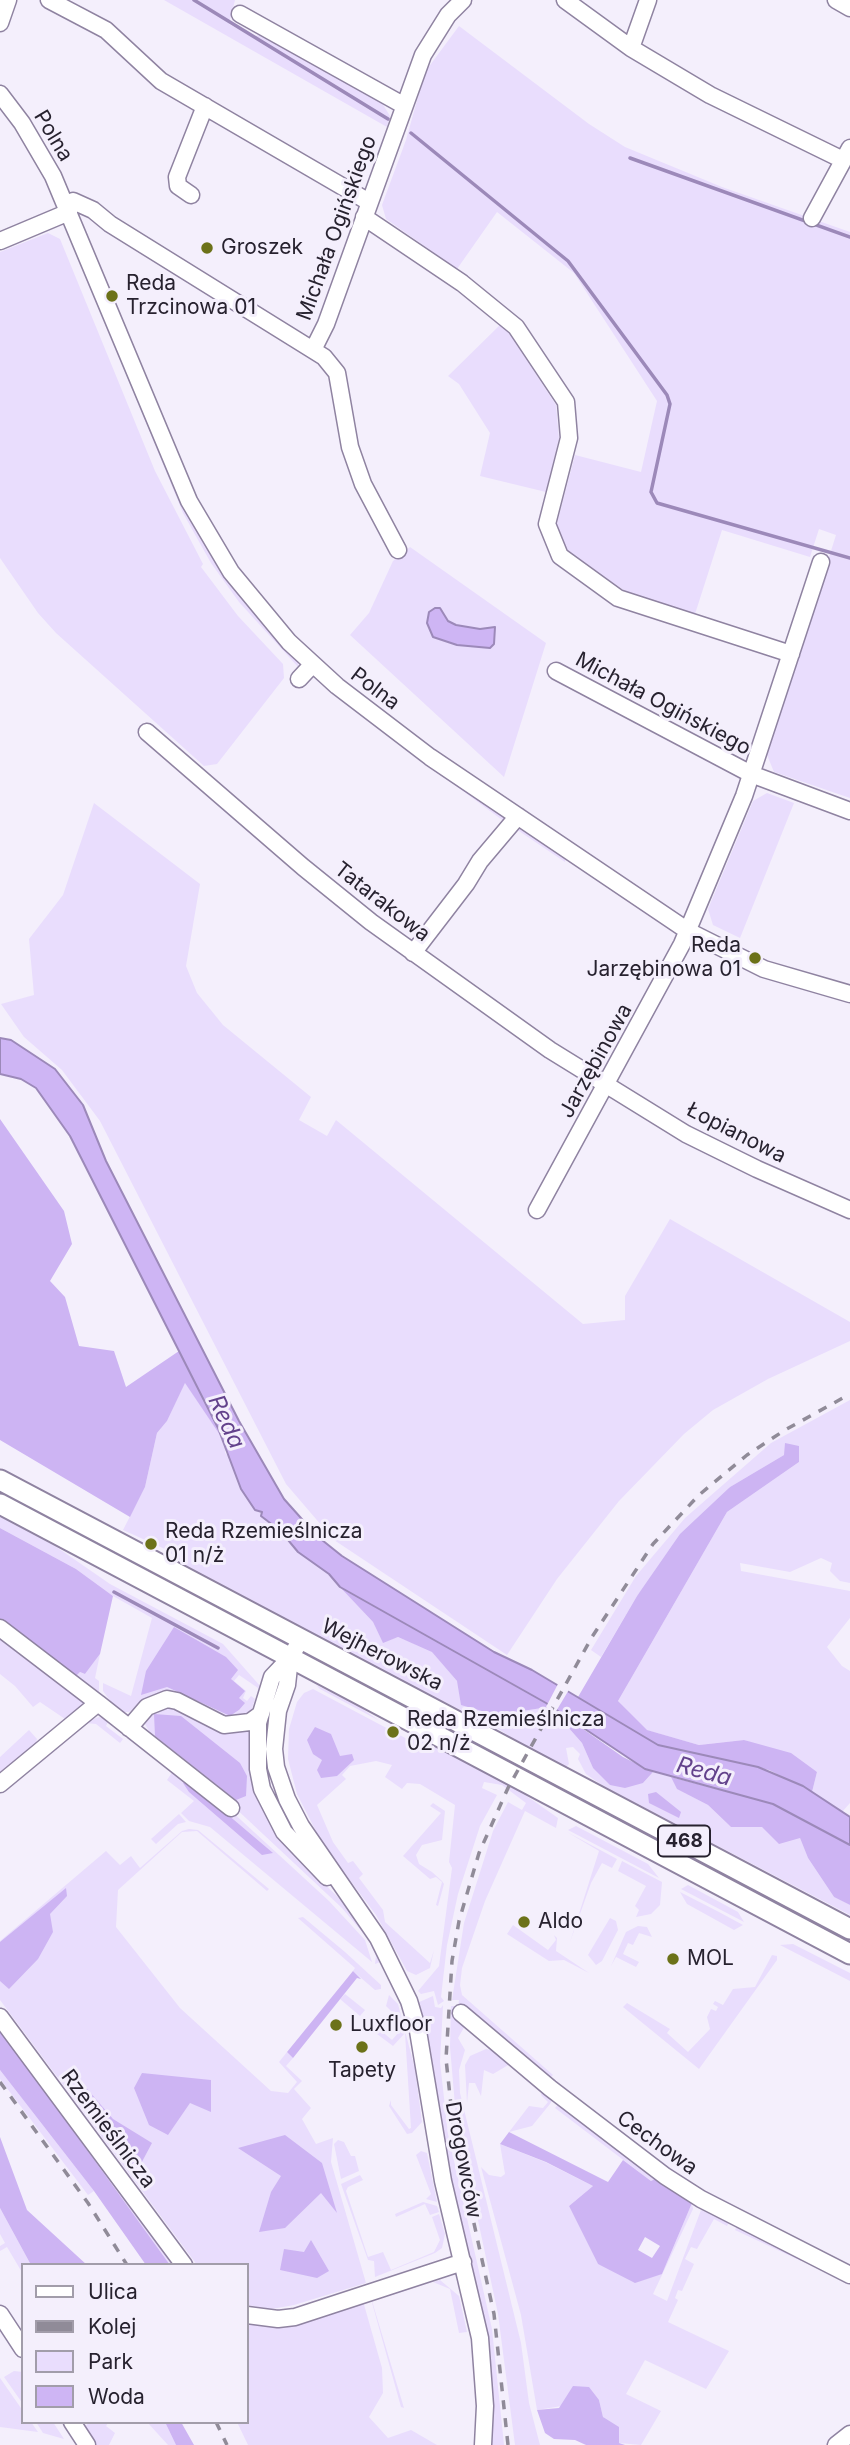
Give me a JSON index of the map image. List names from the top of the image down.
{
  "streets": {
    "main road": ["Wejherowska", "468"],
    "street": [
      "Polna",
      "Michała Ogińskiego",
      "Tatarakowa",
      "Jarzębinowa",
      "Łopianowa",
      "Rzemieślnicza",
      "Cechowa",
      "Drogowców"
    ]
  },
  "crossings": [
    ["Polna", "Jarzębinowa"],
    ["Michała Ogińskiego", "Jarzębinowa"],
    ["Tatarakowa", "Jarzębinowa"],
    ["Tatarakowa", "Łopianowa"],
    ["Jarzębinowa", "Łopianowa"],
    ["Wejherowska", "468"],
    ["Wejherowska", "Drogowców"],
    ["468", "Drogowców"]
  ],
  "water": ["Reda"],
  "places": [
    "Groszek",
    "Reda Trzcinowa 01",
    "Reda Jarzębinowa 01",
    "Reda Rzemieślnicza 01 n/ż",
    "Reda Rzemieślnicza 02 n/ż",
    "Aldo",
    "MOL",
    "Luxfloor",
    "Tapety"
  ],
  "legend": [
    "Ulica",
    "Kolej",
    "Park",
    "Woda"
  ]
}
